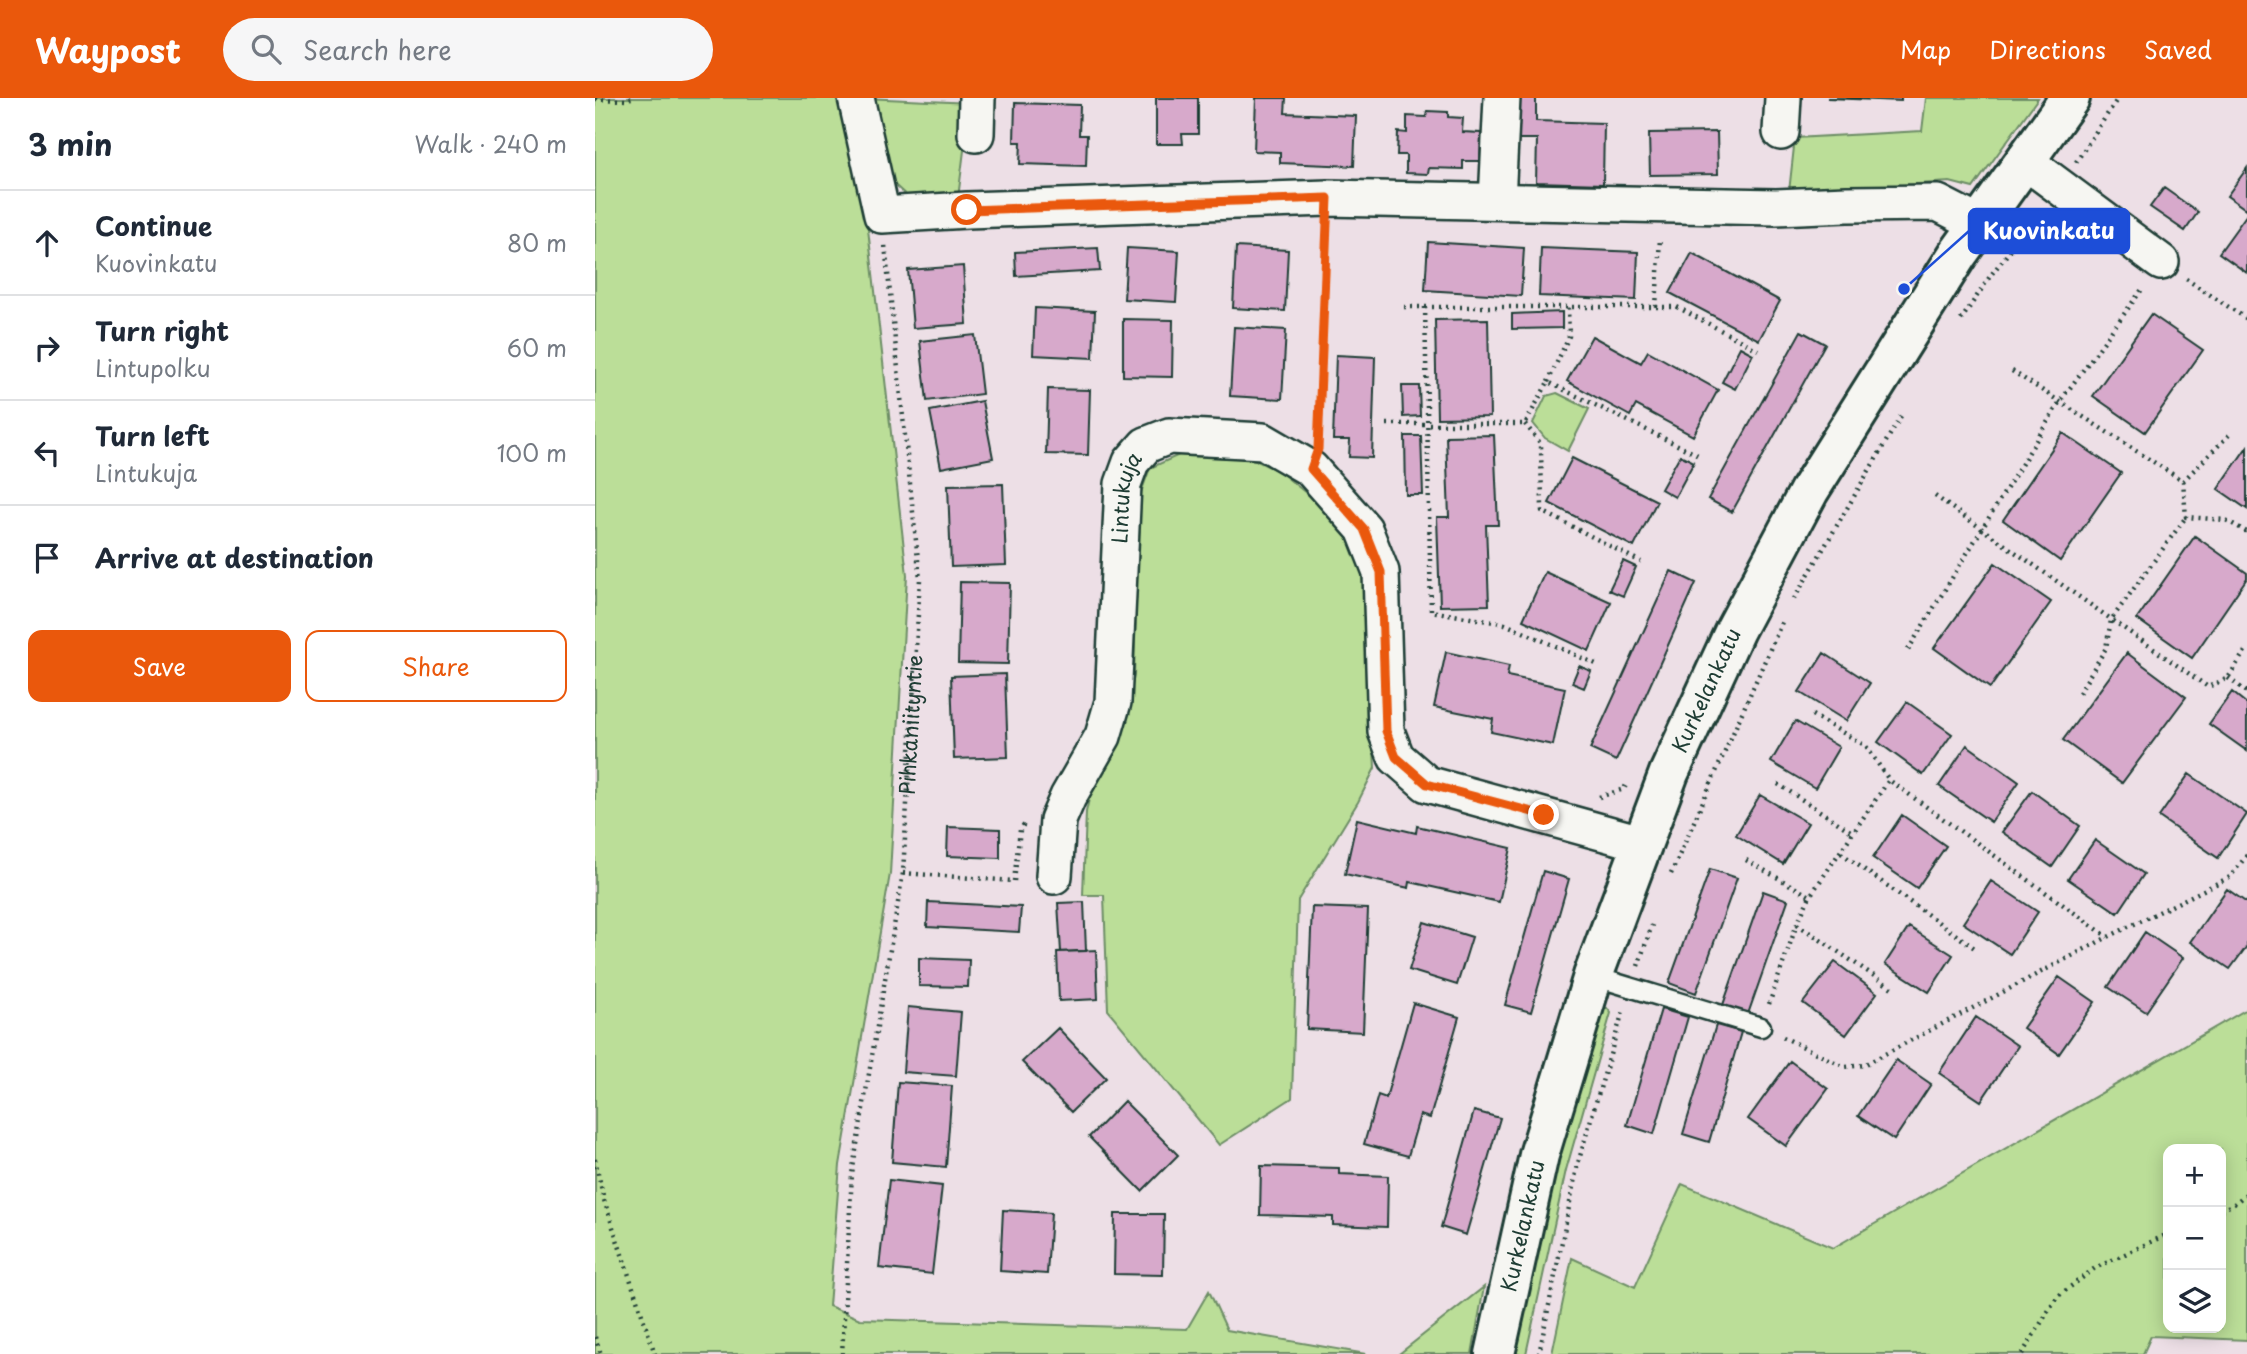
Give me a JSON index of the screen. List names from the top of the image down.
{
  "streets": {
    "street": ["Lintukuja", "Kurkelankatu"],
    "path": ["Pihkaniityntie"]
  },
  "crossings": [
    ["Lintukuja", "Kurkelankatu"]
  ],
  "places": ["Kuovinkatu"],
  "page": {
    "header": "Waypost",
    "search": "Search here",
    "nav": ["Map", "Directions", "Saved"],
    "heading": ["3 min", "Walk · 240 m"],
    "list": [
      ["Continue", "Kuovinkatu", "80 m"],
      ["Turn right", "Lintupolku", "60 m"],
      ["Turn left", "Lintukuja", "100 m"],
      "Arrive at destination"
    ],
    "buttons": ["Save", "Share"],
    "map_buttons": ["+", "−"]
  }
}
